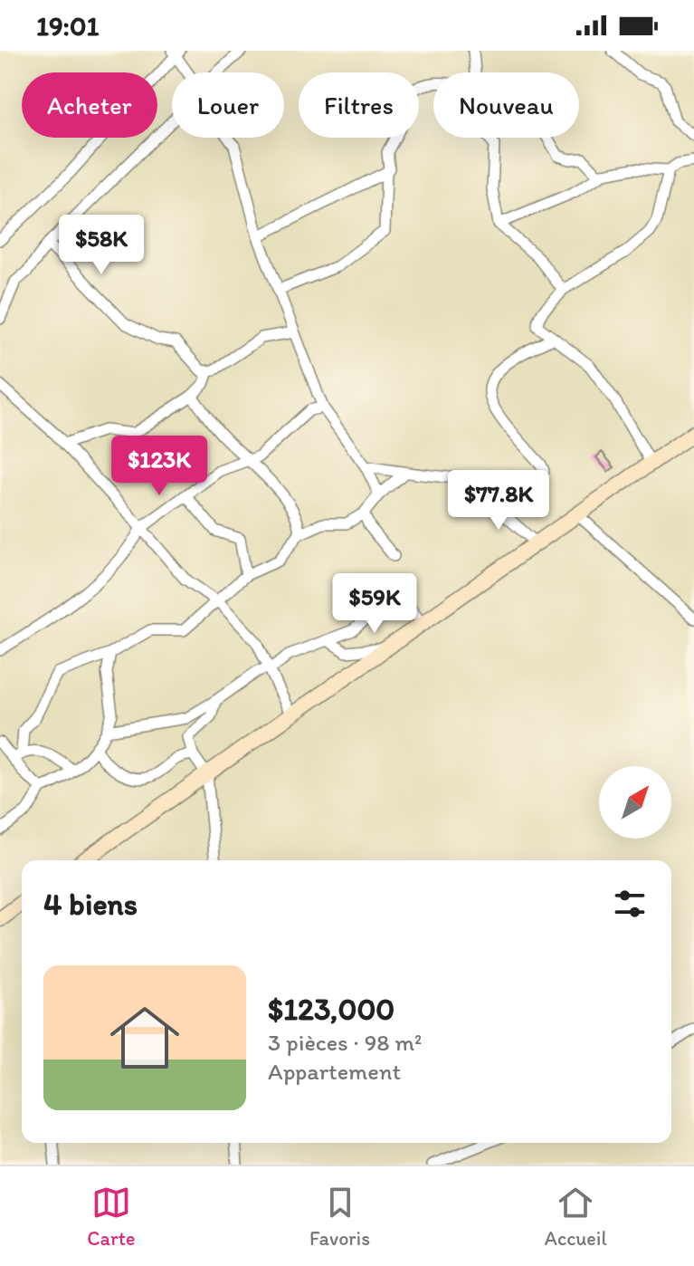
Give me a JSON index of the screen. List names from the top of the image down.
{
  "north": "top right",
  "page": {
    "status": "19:01",
    "chip": [
      "Acheter",
      "Louer",
      "Filtres",
      "Nouveau"
    ],
    "price": [
      "$58K",
      "$123K",
      "$77.8K",
      "$59K"
    ],
    "heading": "4 biens",
    "list": [
      {
        "name": "$123,000",
        "note": "3 pièces · 98 m² · Appartement"
      }
    ],
    "tabs": ["Carte", "Favoris", "Accueil"]
  }
}
